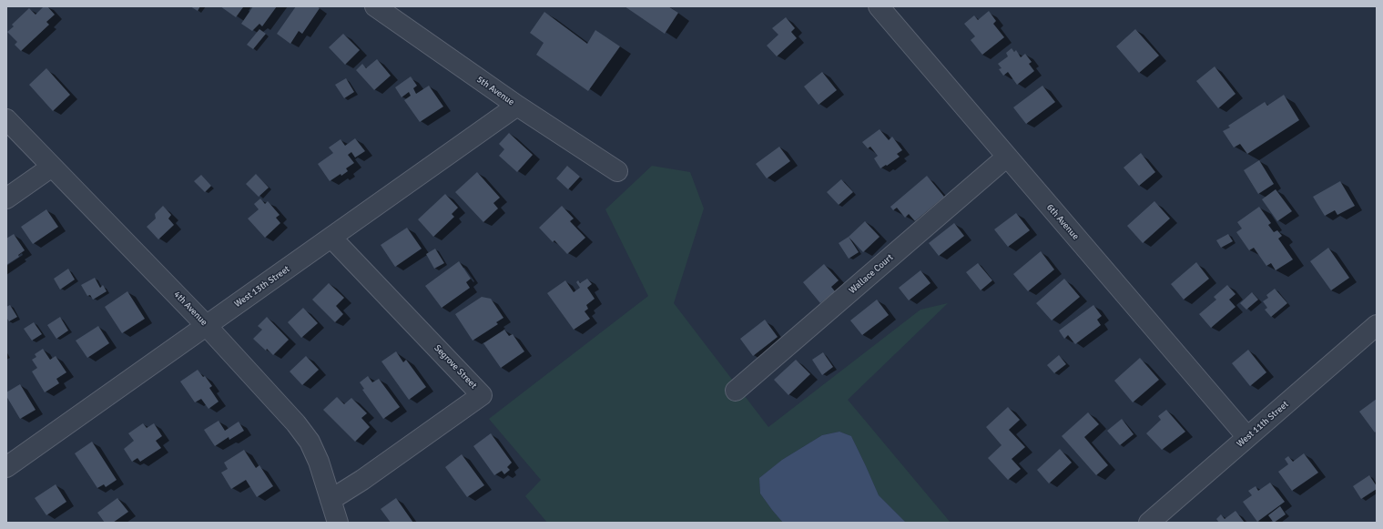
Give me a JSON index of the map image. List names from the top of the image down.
{
  "streets": {
    "street": [
      "5th Avenue",
      "6th Avenue",
      "Wallace Court",
      "West 13th Street",
      "4th Avenue",
      "Segrove Street",
      "West 11th Street"
    ]
  },
  "crossings": [
    ["5th Avenue", "West 13th Street"],
    ["6th Avenue", "Wallace Court"],
    ["6th Avenue", "West 11th Street"],
    ["West 13th Street", "4th Avenue"],
    ["West 13th Street", "Segrove Street"],
    ["4th Avenue", "Segrove Street"]
  ]
}
